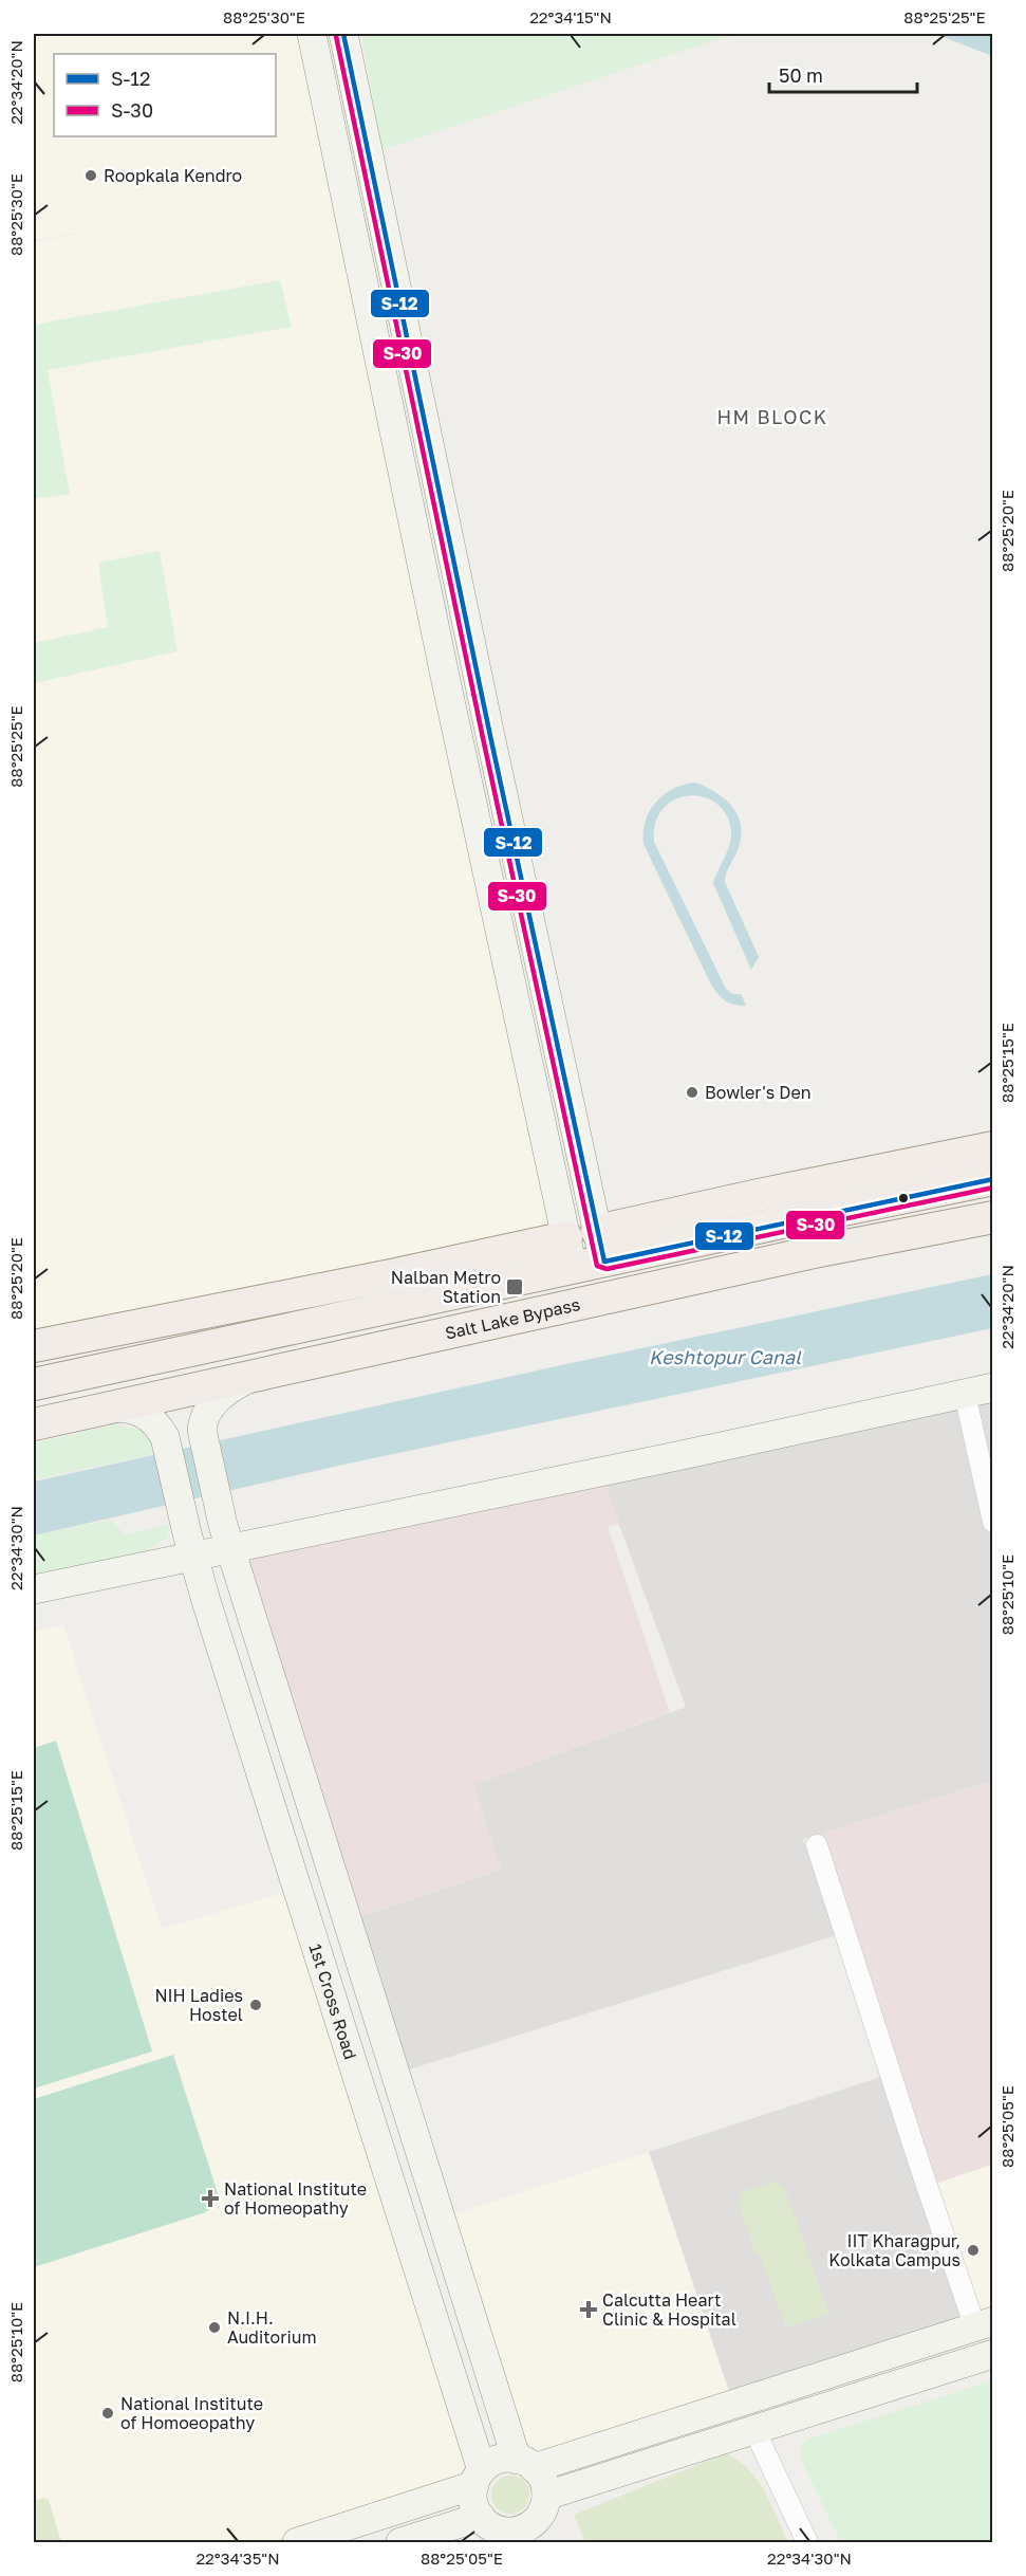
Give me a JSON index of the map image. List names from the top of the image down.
{
  "streets": {
    "main road": ["Salt Lake Bypass"],
    "street": ["1st Cross Road"]
  },
  "crossings": [
    ["Salt Lake Bypass", "1st Cross Road"]
  ],
  "districts": ["HM BLOCK"],
  "water": ["Keshtopur Canal"],
  "places": {
    "other": [
      "Roopkala Kendro",
      "Bowler's Den",
      "NIH Ladies Hostel",
      "IIT Kharagpur, Kolkata Campus",
      "N.I.H. Auditorium",
      "National Institute of Homoeopathy"
    ],
    "transit": ["Nalban Metro Station"],
    "health": ["National Institute of Homeopathy", "Calcutta Heart Clinic & Hospital"]
  },
  "lines": ["transit line S-12", "transit line S-30"],
  "legend": ["S-12", "S-30"],
  "scale_bar": "50 m",
  "coordinates": [
    "88°25'30\"E",
    "22°34'15\"N",
    "88°25'25\"E",
    "22°34'20\"N",
    "88°25'20\"E",
    "88°25'15\"E",
    "22°34'30\"N",
    "88°25'10\"E",
    "88°25'05\"E",
    "22°34'35\"N"
  ]
}
